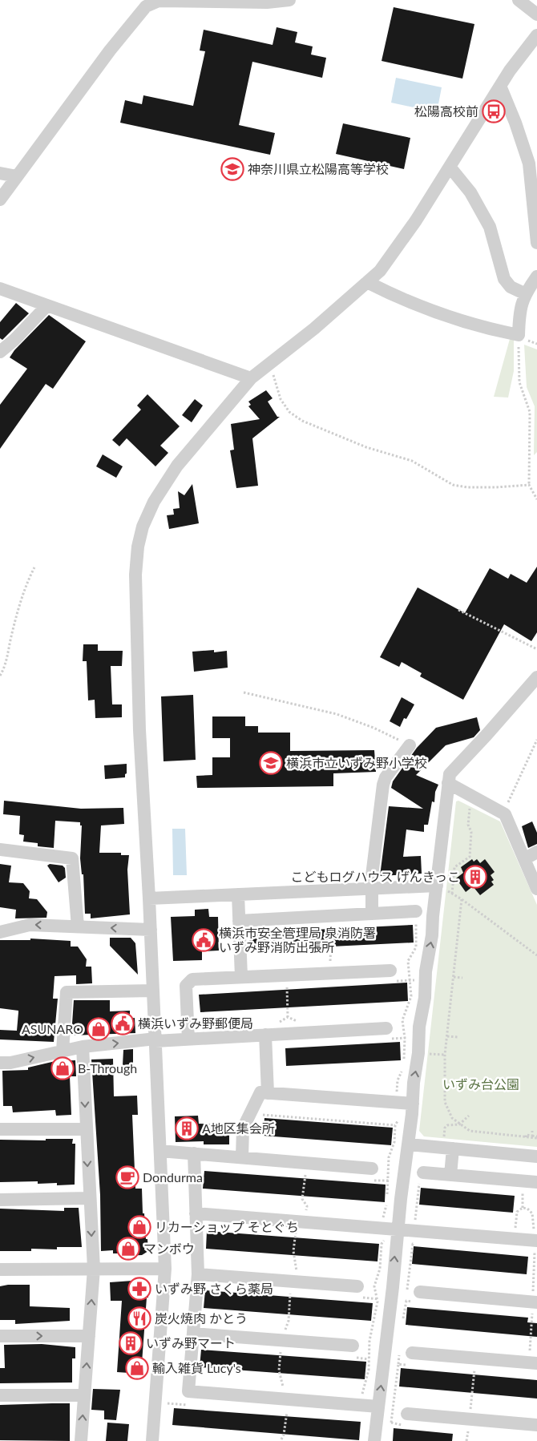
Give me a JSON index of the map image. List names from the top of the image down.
{
  "parks": ["いずみ台公園"],
  "places": {
    "bus stop": ["松陽高校前"],
    "school or university": ["神奈川県立松陽高等学校", "横浜市立いずみ野小学校"],
    "building": ["こどもログハウス げんきっこ", "A地区集会所", "いずみ野マート"],
    "public building": ["横浜市安全管理局 泉消防署 いずみ野消防出張所", "横浜いずみ野郵便局"],
    "shop": [
      "ASUNARO",
      "B-Through",
      "リカーショップ そとぐち",
      "マンボウ",
      "輸入雑貨 Lucy's"
    ],
    "cafe": ["Dondurma"],
    "pharmacy": ["いずみ野 さくら薬局"],
    "restaurant": ["炭火焼肉 かとう"]
  }
}
